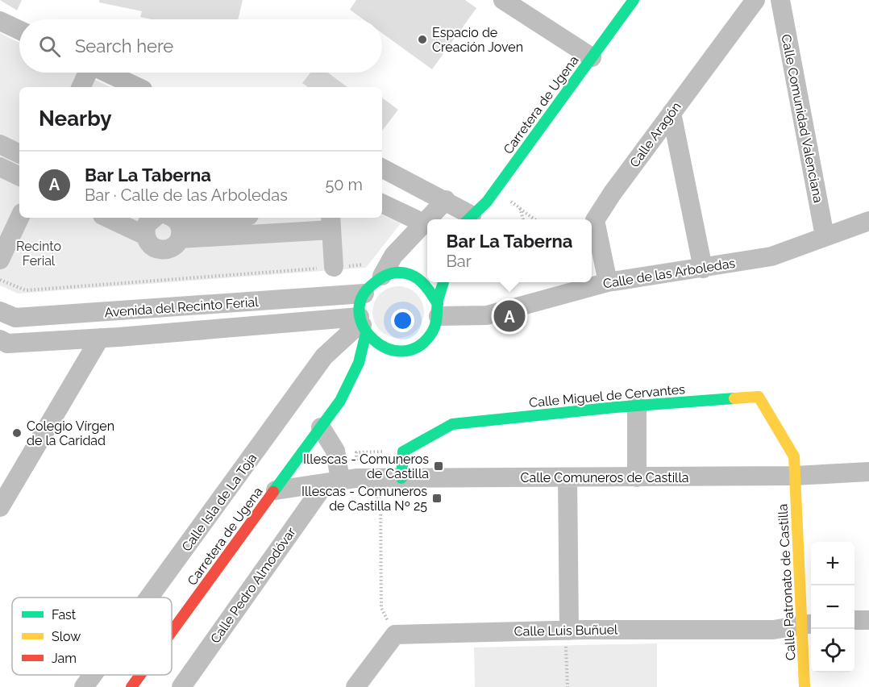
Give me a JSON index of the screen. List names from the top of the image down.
{
  "streets": {
    "main road": ["Carretera de Ugena", "Calle Miguel de Cervantes", "Calle Patronato de Castilla"],
    "street": [
      "Calle Comunidad Valenciana",
      "Calle Aragón",
      "Calle de las Arboledas",
      "Avenida del Recinto Ferial",
      "Calle Comuneros de Castilla",
      "Calle Isla de La Toja",
      "Calle Pedro Almodóvar",
      "Calle Luis Buñuel"
    ]
  },
  "crossings": [
    ["Carretera de Ugena", "Calle de las Arboledas"],
    ["Carretera de Ugena", "Avenida del Recinto Ferial"],
    ["Carretera de Ugena", "Calle Comuneros de Castilla"],
    ["Carretera de Ugena", "Calle Isla de La Toja"],
    ["Calle Comunidad Valenciana", "Calle de las Arboledas"],
    ["Calle Aragón", "Calle de las Arboledas"],
    ["Calle de las Arboledas", "Avenida del Recinto Ferial"],
    ["Calle de las Arboledas", "Calle Isla de La Toja"],
    ["Avenida del Recinto Ferial", "Calle Isla de La Toja"],
    ["Calle Miguel de Cervantes", "Calle Comuneros de Castilla"],
    ["Calle Miguel de Cervantes", "Calle Patronato de Castilla"],
    ["Calle Comuneros de Castilla", "Calle Patronato de Castilla"],
    ["Calle Comuneros de Castilla", "Calle Pedro Almodóvar"],
    ["Calle Patronato de Castilla", "Calle Luis Buñuel"]
  ],
  "parks": ["Recinto Ferial"],
  "places": {
    "other": ["Espacio de Creación Joven", "Colegio Vírgen de la Caridad"],
    "transit": ["Illescas - Comuneros de Castilla", "Illescas - Comuneros de Castilla Nº 25"]
  },
  "legend": ["Fast", "Slow", "Jam"],
  "page": {
    "search": "Search here",
    "heading": "Nearby",
    "list": [
      {
        "mark": "A",
        "name": "Bar La Taberna",
        "note": "Bar · Calle de las Arboledas",
        "value": "50 m"
      }
    ],
    "popup": ["Bar La Taberna", "Bar"],
    "pins": "A",
    "map_buttons": ["+", "−"]
  }
}
